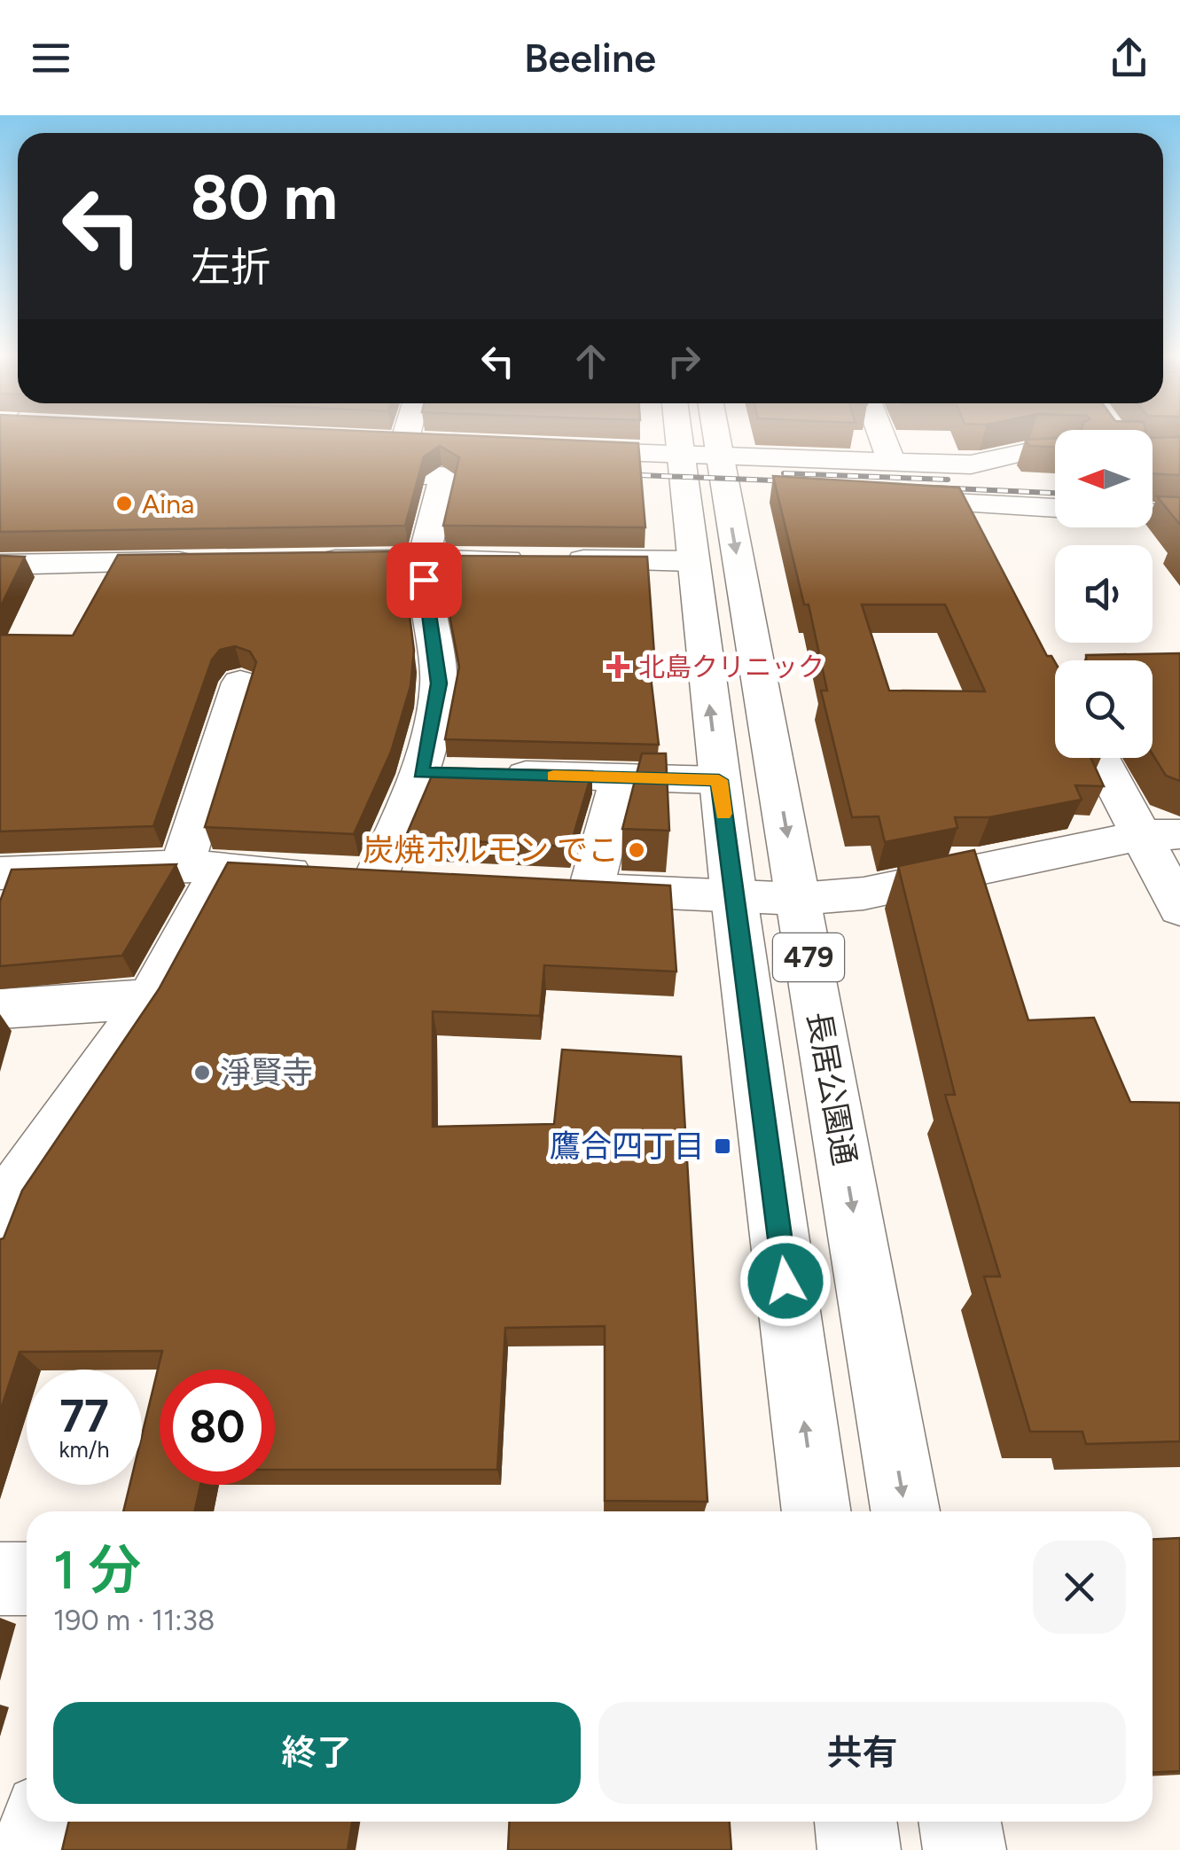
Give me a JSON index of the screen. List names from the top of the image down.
{
  "streets": {
    "main road": ["479", "長居公園通"]
  },
  "places": {
    "other": ["Aina", "炭焼ホルモン でこ", "淨賢寺"],
    "health": ["北島クリニック"],
    "transit": ["鷹合四丁目"]
  },
  "north": "left",
  "page": {
    "header": "Beeline",
    "turn": ["80 m", "左折"],
    "speed": "77 km/h",
    "limit": "80",
    "heading": ["1 分", "190 m · 11:38"],
    "buttons": ["終了", "共有"]
  }
}
